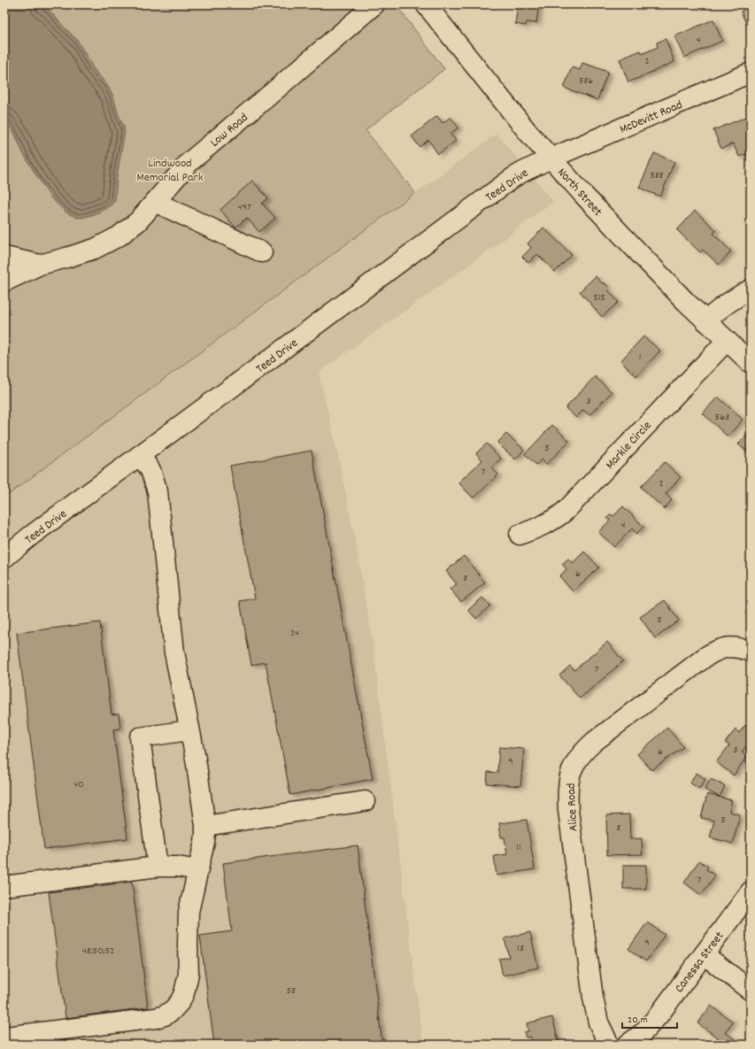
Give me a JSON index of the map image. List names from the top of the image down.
{
  "streets": {
    "street": [
      "McDevitt Road",
      "Low Road",
      "Teed Drive",
      "North Street",
      "Markle Circle",
      "Alice Road",
      "Canessa Street"
    ]
  },
  "crossings": [
    ["McDevitt Road", "Teed Drive"],
    ["McDevitt Road", "North Street"],
    ["Teed Drive", "North Street"],
    ["North Street", "Markle Circle"]
  ],
  "parks": ["Lindwood Memorial Park"],
  "house_numbers": [
    "4",
    "2",
    "586",
    "588",
    "497",
    "515",
    "1",
    "3",
    "563",
    "5",
    "7",
    "2",
    "4",
    "6",
    "8",
    "5",
    "24",
    "7",
    "3",
    "6",
    "9",
    "40",
    "5",
    "8",
    "11",
    "7",
    "9",
    "13",
    "48;50;52",
    "58"
  ],
  "scale_bar": "20 m"
}
